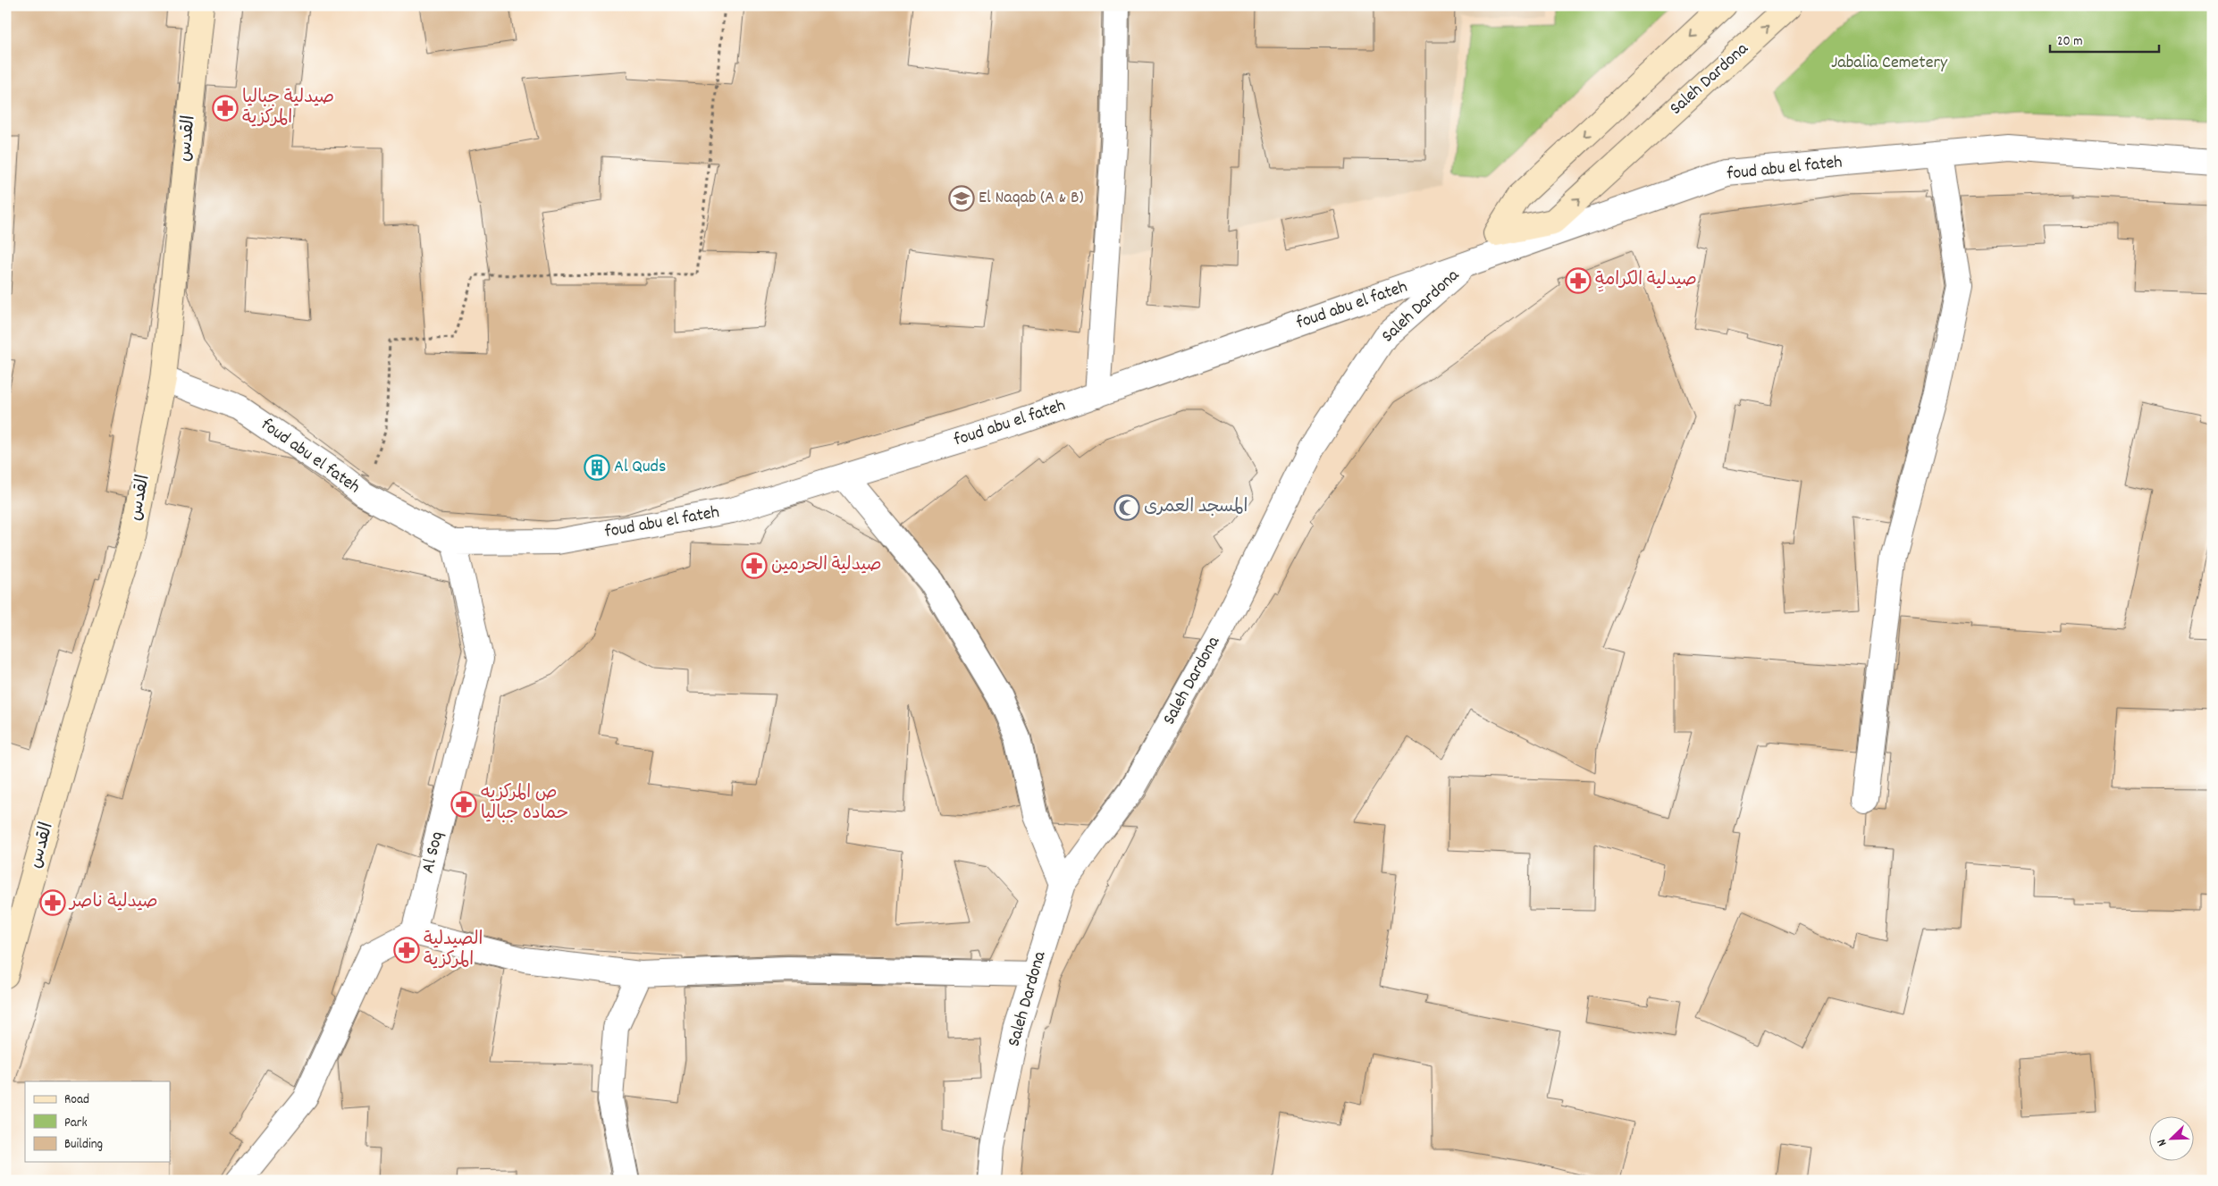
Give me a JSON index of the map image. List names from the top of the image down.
{
  "streets": {
    "main road": ["Saleh Dardona", "القدس"],
    "street": ["foud abu el fateh", "Al Soq"]
  },
  "crossings": [
    ["Saleh Dardona", "foud abu el fateh"],
    ["القدس", "foud abu el fateh"],
    ["foud abu el fateh", "Al Soq"]
  ],
  "parks": ["Jabalia Cemetery"],
  "places": {
    "pharmacy": [
      "صيدلية جباليا المركزية",
      "ِِصيدلية الكرامة",
      "صيدلية الحرمين",
      "ص المركزيه حماده جباليا",
      "صيدلية ناصر",
      "الصيدلية المركزية"
    ],
    "school or university": ["El Naqab (A & B)"],
    "building": ["Al Quds"],
    "mosque": ["المسجد العمرى"]
  },
  "legend": ["Road", "Park", "Building"],
  "scale_bar": "20 m",
  "north": "bottom left"
}
